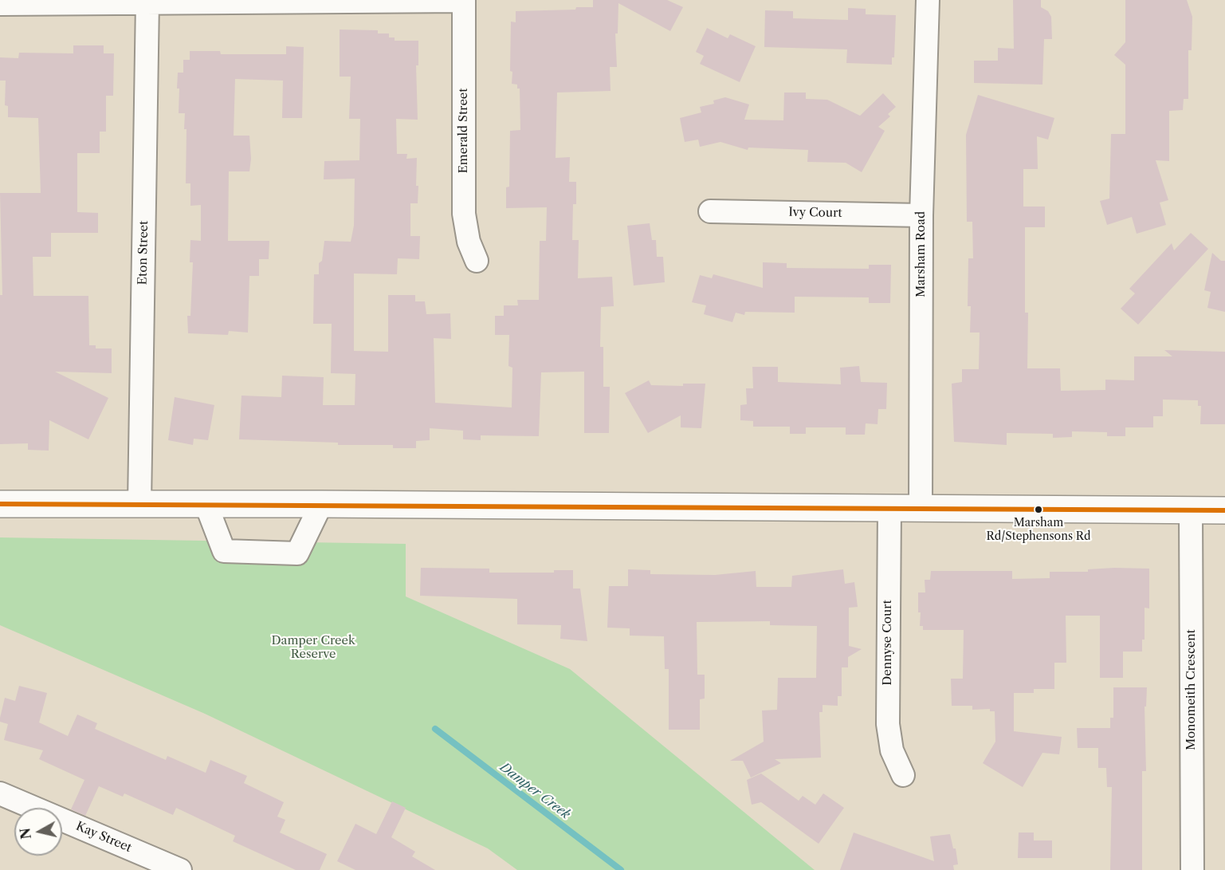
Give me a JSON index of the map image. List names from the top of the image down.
{
  "streets": {
    "street": [
      "Emerald Street",
      "Ivy Court",
      "Eton Street",
      "Marsham Road",
      "Dennyse Court",
      "Monomeith Crescent",
      "Kay Street"
    ]
  },
  "crossings": [
    ["Ivy Court", "Marsham Road"]
  ],
  "water": ["Damper Creek"],
  "parks": ["Damper Creek Reserve"],
  "places": ["Marsham Rd/Stephensons Rd"],
  "north": "left"
}
